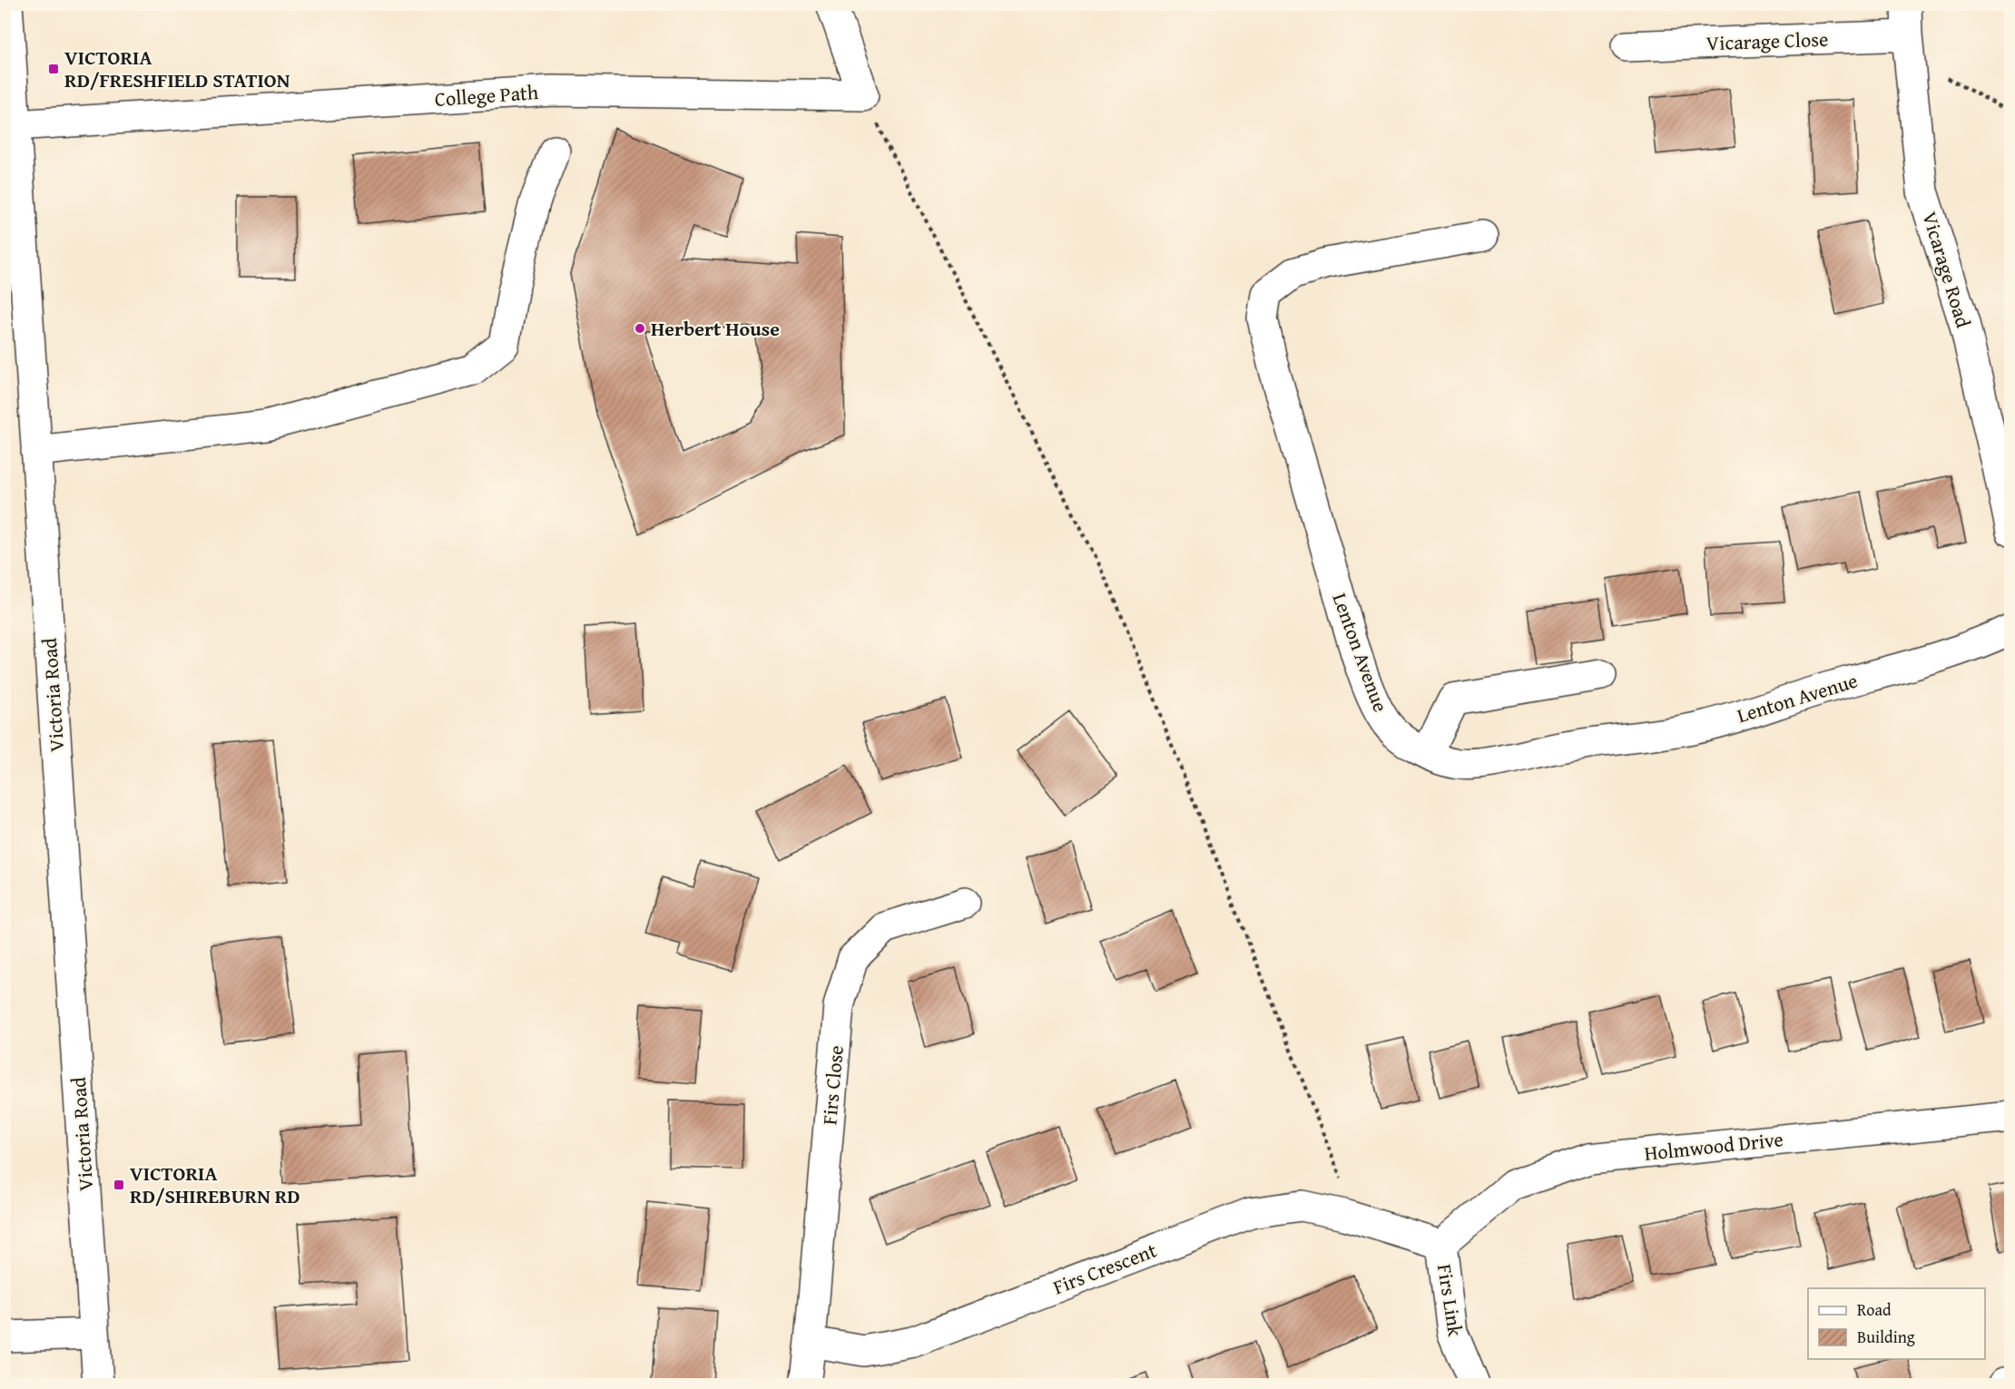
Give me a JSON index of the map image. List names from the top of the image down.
{
  "streets": {
    "street": [
      "Vicarage Close",
      "College Path",
      "Vicarage Road",
      "Lenton Avenue",
      "Victoria Road",
      "Firs Close",
      "Holmwood Drive",
      "Firs Crescent",
      "Firs Link"
    ]
  },
  "crossings": [
    ["Vicarage Close", "Vicarage Road"],
    ["College Path", "Victoria Road"],
    ["Firs Close", "Firs Crescent"],
    ["Holmwood Drive", "Firs Crescent"],
    ["Holmwood Drive", "Firs Link"],
    ["Firs Crescent", "Firs Link"]
  ],
  "places": {
    "transit": ["VICTORIA RD/FRESHFIELD STATION", "VICTORIA RD/SHIREBURN RD"],
    "other": ["Herbert House"]
  },
  "legend": ["Road", "Building"]
}
